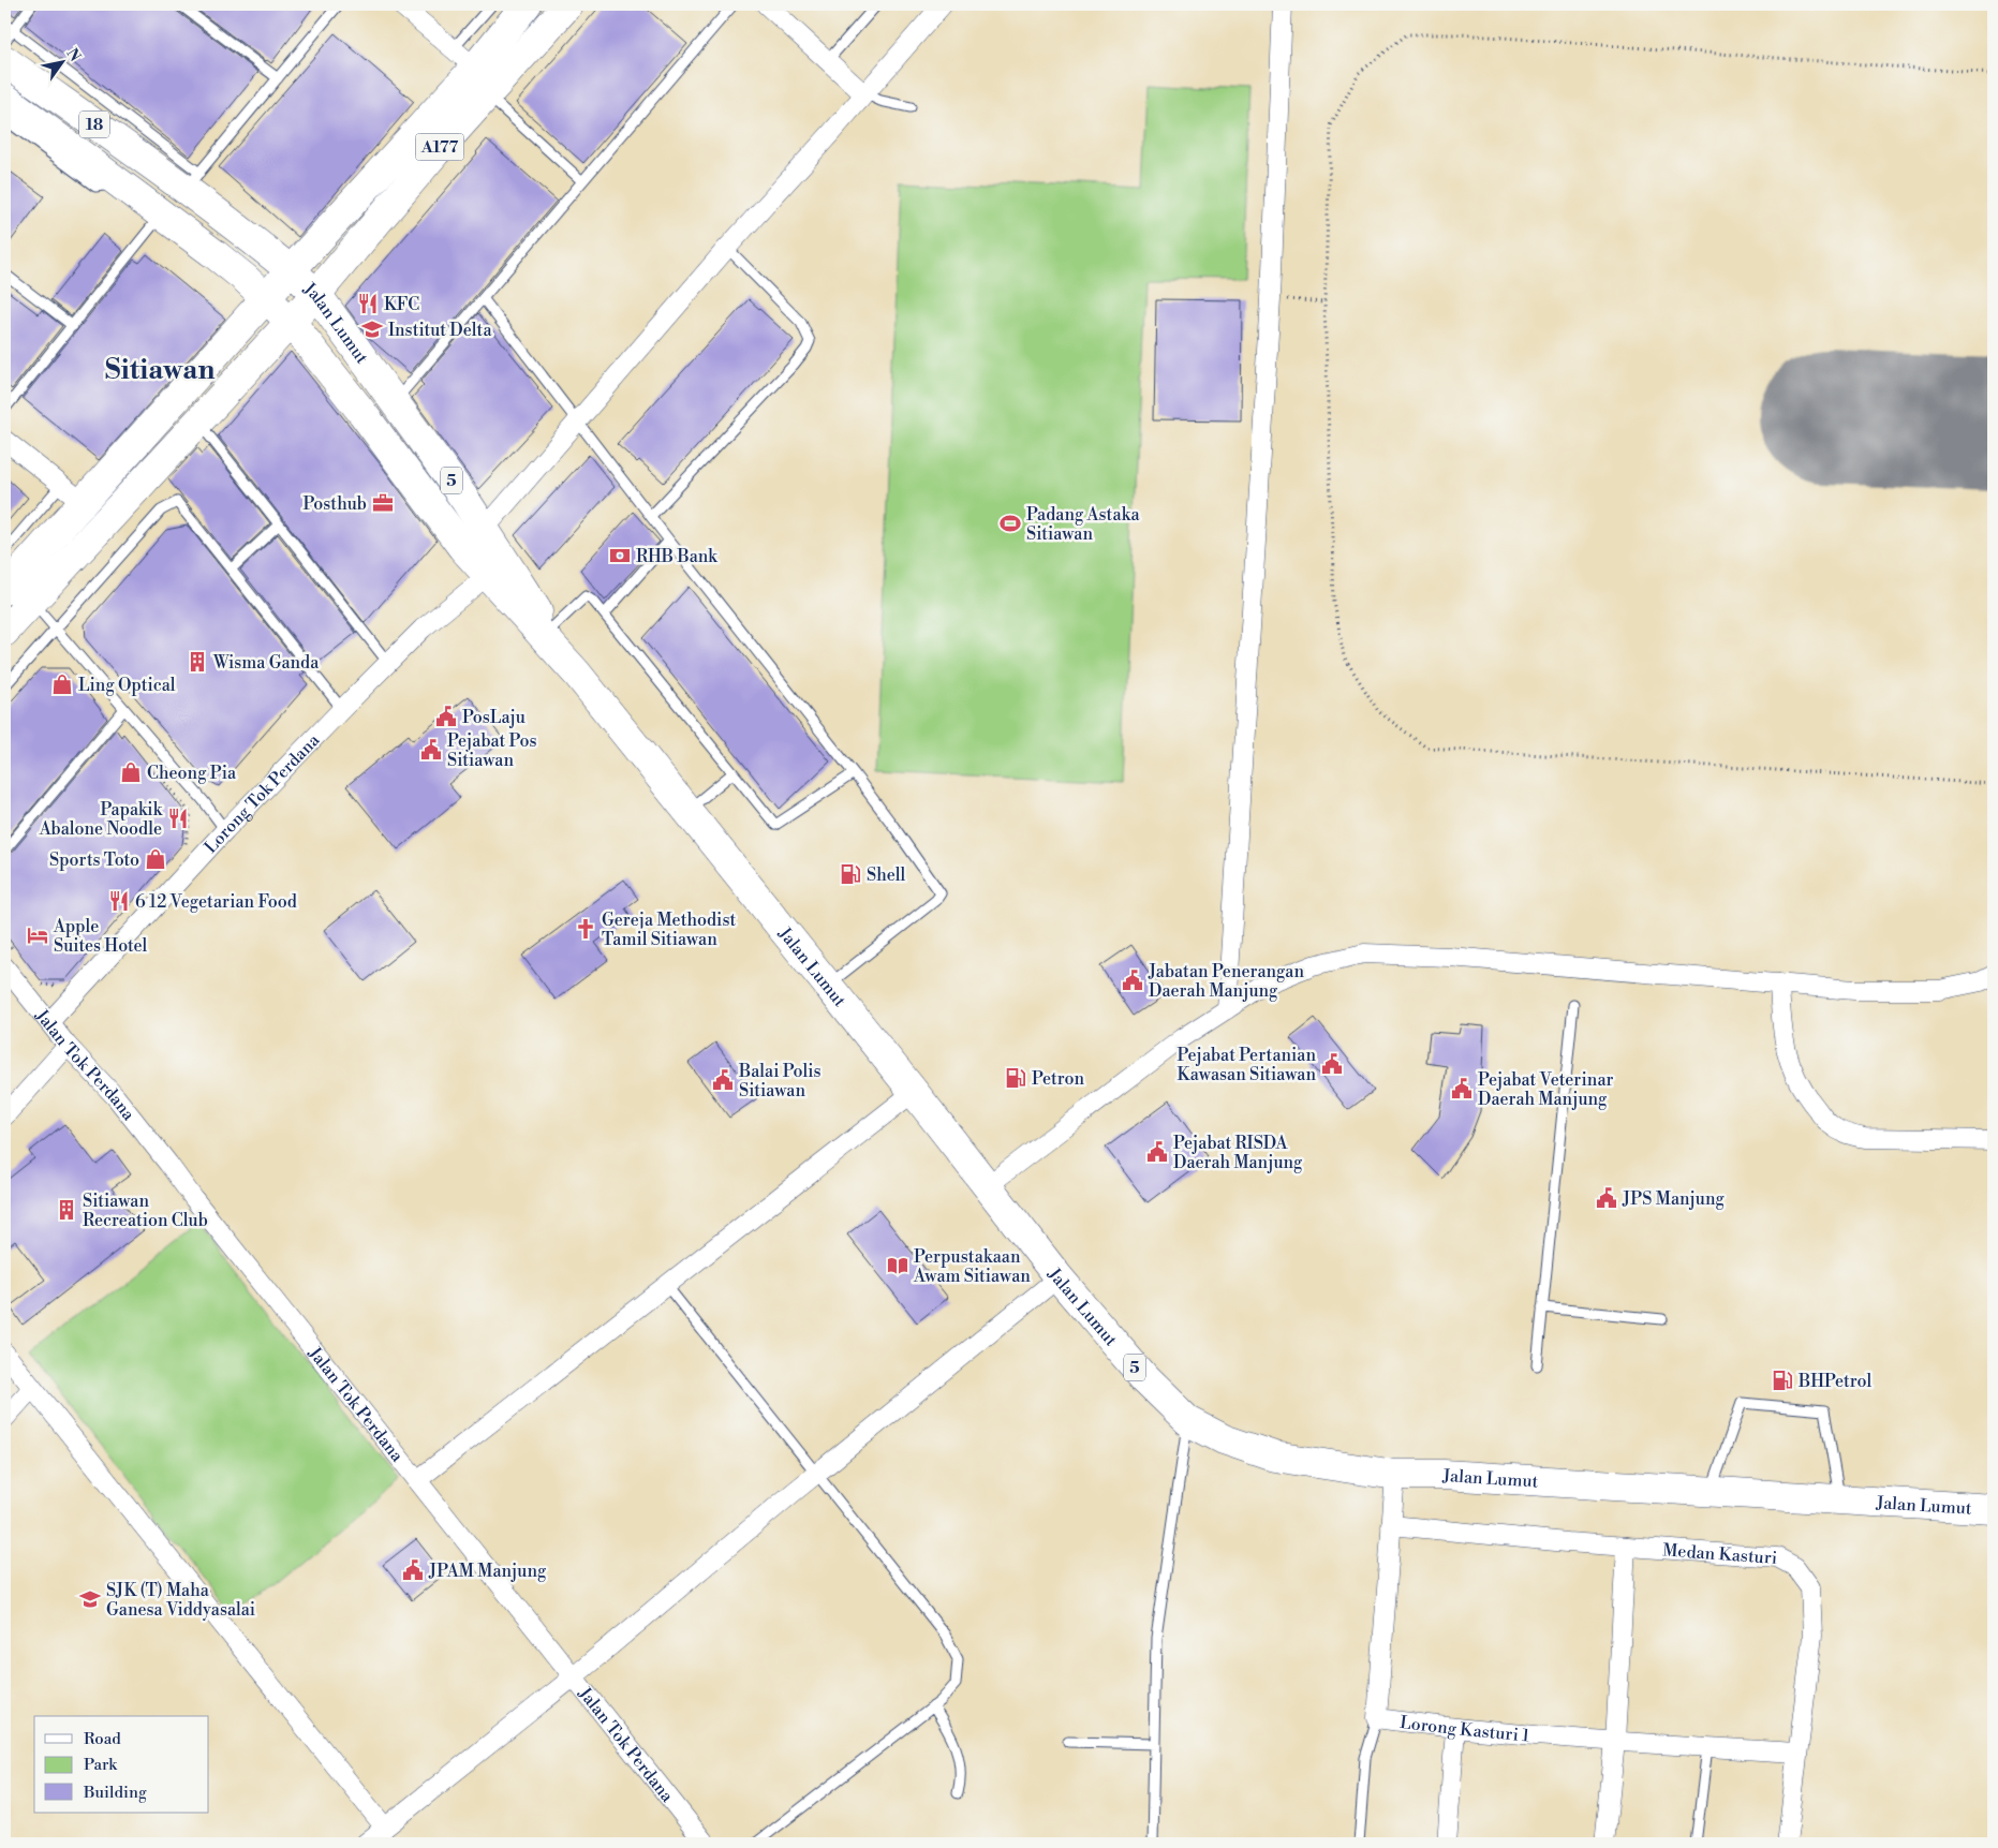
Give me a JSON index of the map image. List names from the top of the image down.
{
  "streets": {
    "main road": [
      "18",
      "A177",
      "Jalan Lumut",
      "5"
    ],
    "street": [
      "Lorong Tok Perdana",
      "Jalan Tok Perdana",
      "Medan Kasturi",
      "Lorong Kasturi 1"
    ]
  },
  "crossings": [
    ["A177", "Jalan Lumut"],
    ["Jalan Lumut", "Lorong Tok Perdana"],
    ["Jalan Lumut", "Lorong Kasturi 1"],
    ["Lorong Tok Perdana", "Jalan Tok Perdana"],
    ["Medan Kasturi", "Lorong Kasturi 1"]
  ],
  "districts": ["Sitiawan"],
  "places": {
    "restaurant": ["KFC", "Papakik Abalone Noodle", "6 12 Vegetarian Food"],
    "school or university": ["Institut Delta", "SJK (T) Maha Ganesa Viddyasalai"],
    "office": ["Posthub"],
    "sports": ["Padang Astaka Sitiawan"],
    "bank": ["RHB Bank"],
    "building": ["Wisma Ganda", "Sitiawan Recreation Club"],
    "shop": ["Ling Optical", "Cheong Pia", "Sports Toto"],
    "public building": [
      "PosLaju",
      "Pejabat Pos Sitiawan",
      "Jabatan Penerangan Daerah Manjung",
      "Pejabat Pertanian Kawasan Sitiawan",
      "Balai Polis Sitiawan",
      "Pejabat Veterinar Daerah Manjung",
      "Pejabat RISDA Daerah Manjung",
      "JPS Manjung",
      "JPAM Manjung"
    ],
    "fuel station": ["Shell", "Petron", "BHPetrol"],
    "church": ["Gereja Methodist Tamil Sitiawan"],
    "hotel": ["Apple Suites Hotel"],
    "library": ["Perpustakaan Awam Sitiawan"]
  },
  "legend": ["Road", "Park", "Building"],
  "north": "top right"
}
